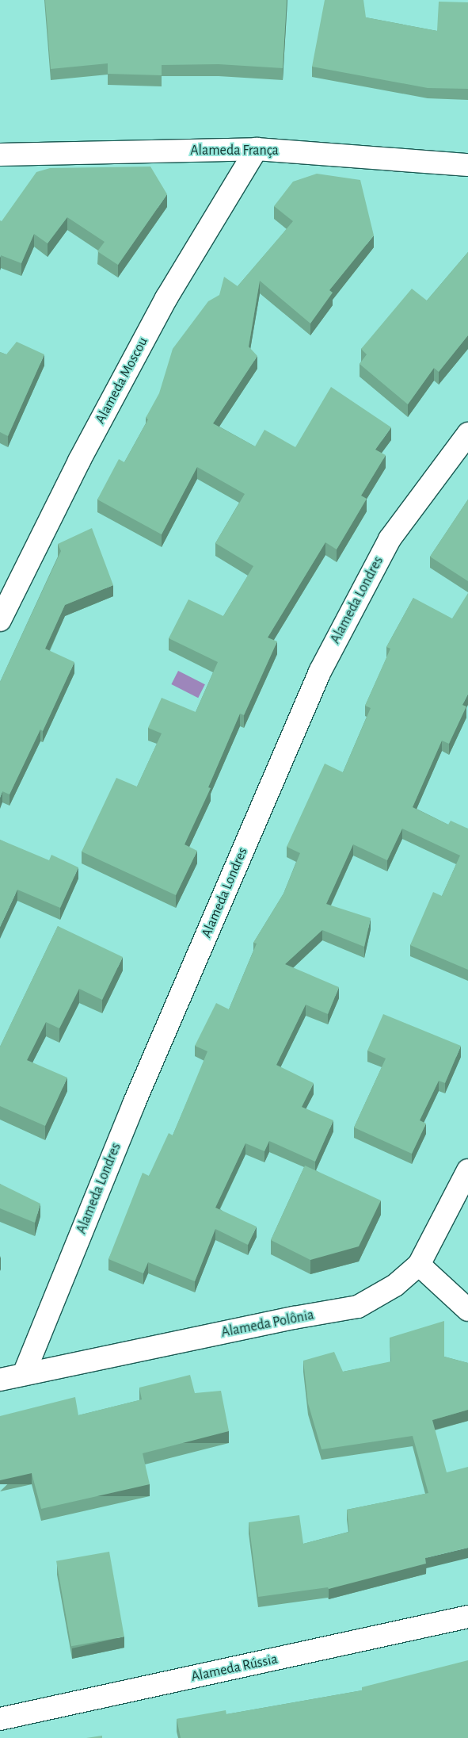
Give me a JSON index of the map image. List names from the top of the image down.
{
  "streets": {
    "street": [
      "Alameda França",
      "Alameda Moscou",
      "Alameda Londres",
      "Alameda Polônia",
      "Alameda Rússia"
    ]
  },
  "crossings": [
    ["Alameda França", "Alameda Moscou"],
    ["Alameda Londres", "Alameda Polônia"]
  ]
}
